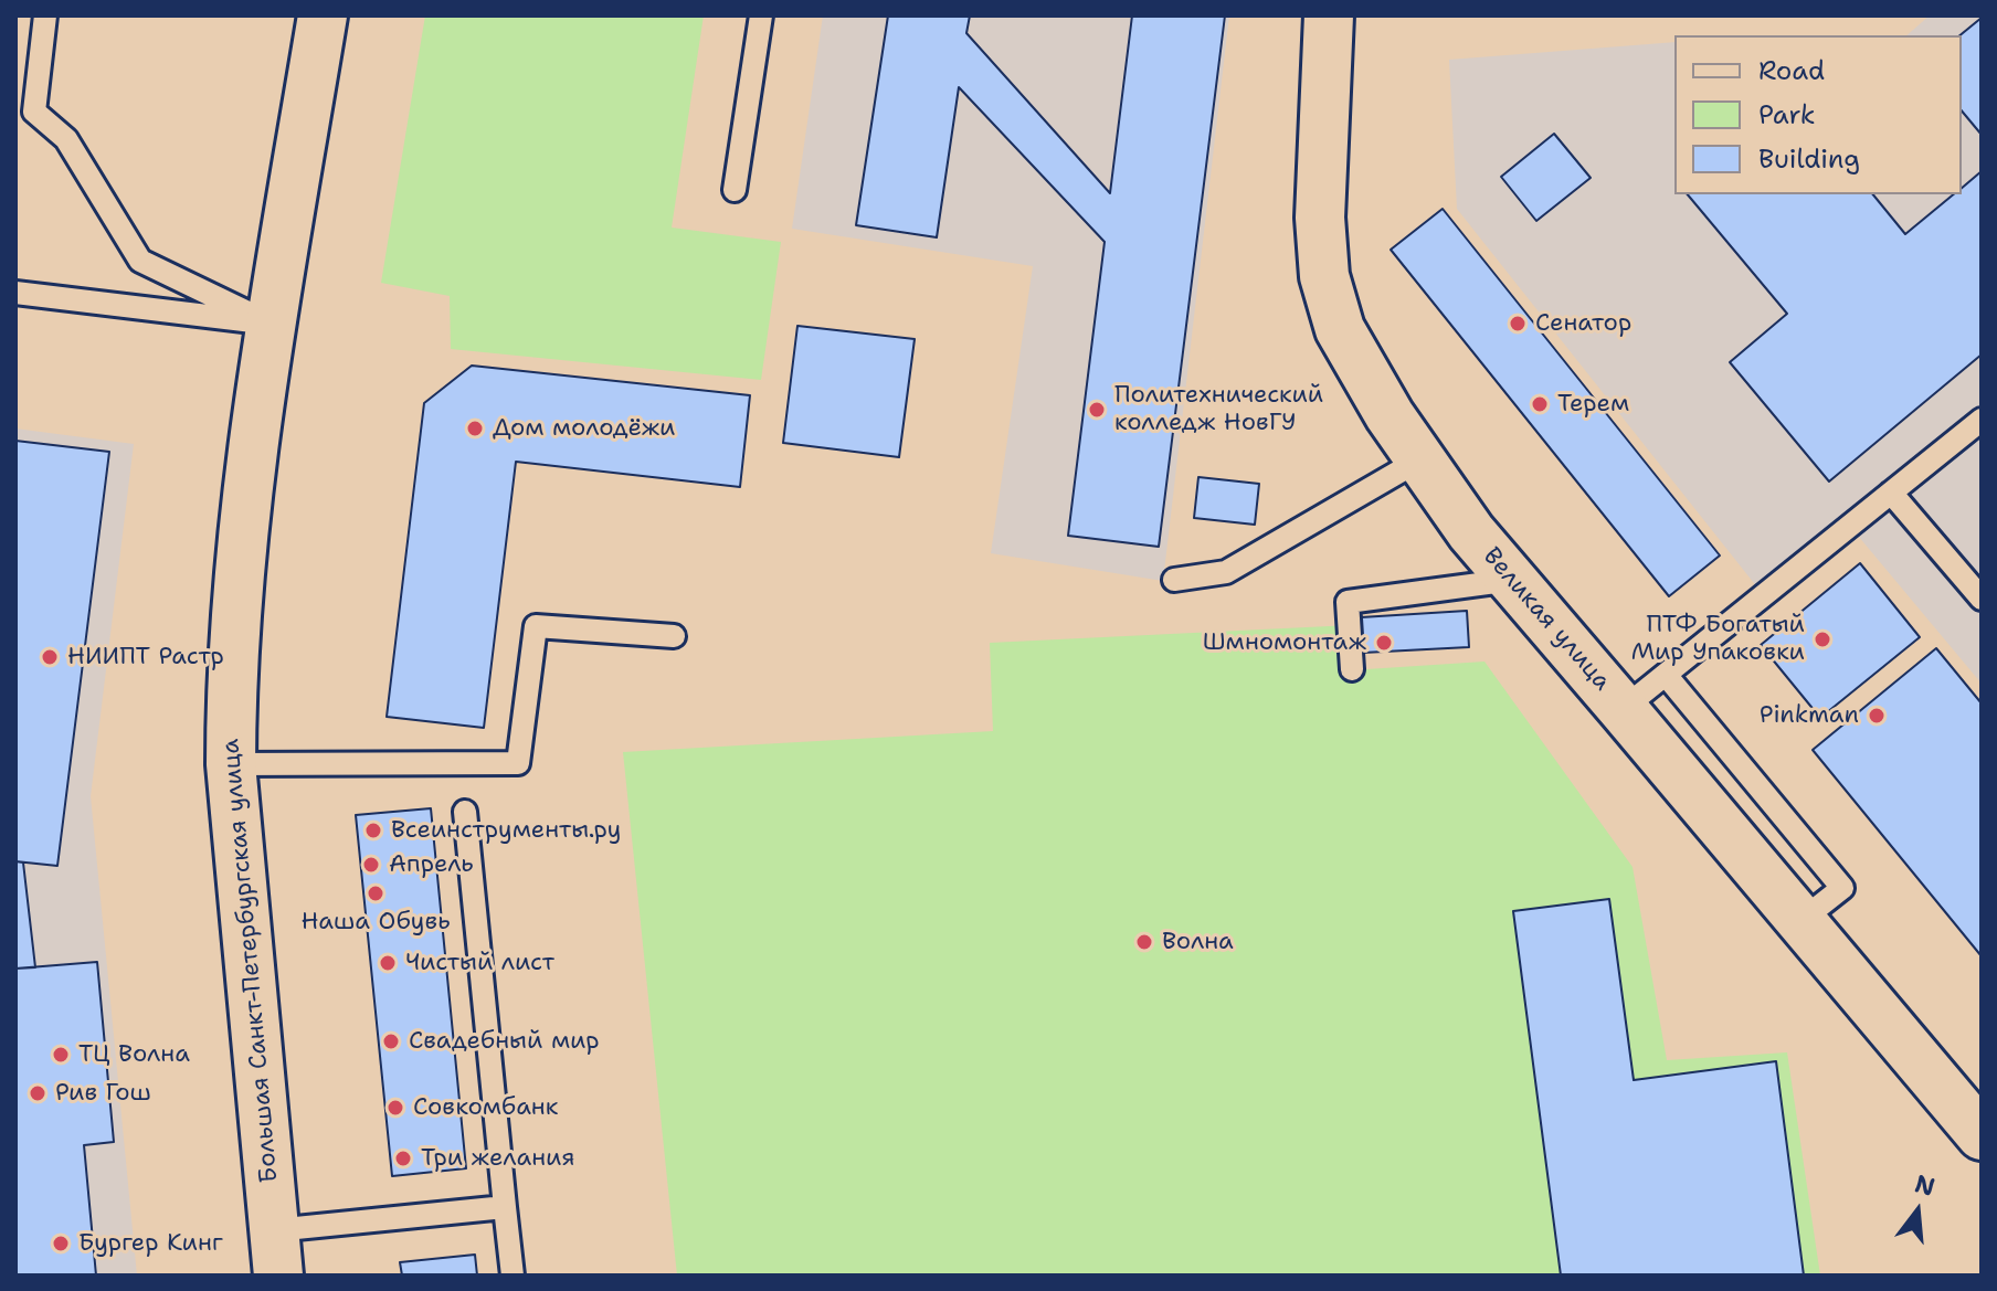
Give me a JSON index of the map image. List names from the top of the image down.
{
  "streets": {
    "main road": ["Великая улица", "Большая Санкт-Петербургская улица"]
  },
  "places": [
    "Сенатор",
    "Терем",
    "Политехнический колледж НовГУ",
    "Дом молодёжи",
    "ПТФ Богатый Мир Упаковки",
    "Шмномонтаж",
    "НИИПТ Растр",
    "Pinkman",
    "Всеинструменты.ру",
    "Апрель",
    "Наша Обувь",
    "Волна",
    "Чистый лист",
    "Свадебный мир",
    "ТЦ Волна",
    "Рив Гош",
    "Совкомбанк",
    "Три желания",
    "Бургер Кинг"
  ],
  "legend": ["Road", "Park", "Building"],
  "north": "top"
}
